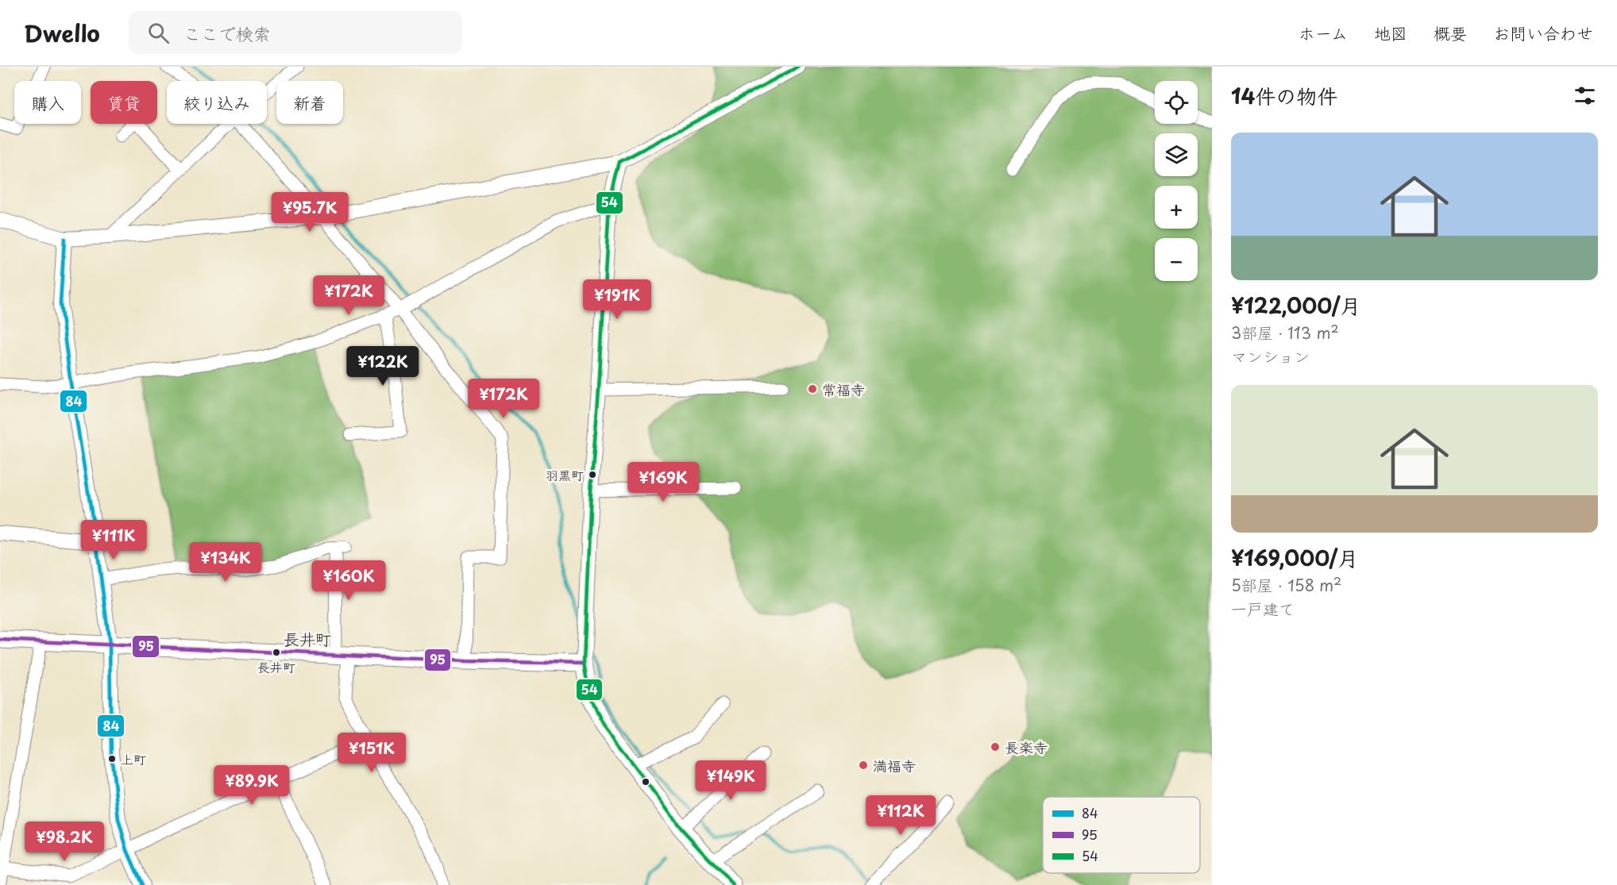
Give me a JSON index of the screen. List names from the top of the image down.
{
  "districts": ["長井町"],
  "places": [
    "常福寺",
    "羽黒町",
    "長井町",
    "長楽寺",
    "上町",
    "満福寺"
  ],
  "lines": ["transit line 54", "transit line 84", "transit line 95"],
  "legend": ["84", "95", "54"],
  "page": {
    "header": "Dwello",
    "search": "ここで検索",
    "nav": [
      "ホーム",
      "地図",
      "概要",
      "お問い合わせ"
    ],
    "heading": "14件の物件",
    "map_buttons": ["+", "−"],
    "chip": [
      "購入",
      "賃貸",
      "絞り込み",
      "新着"
    ],
    "list": [
      {
        "name": "¥122,000/月",
        "note": "3部屋 · 113 m² · マンション"
      },
      {
        "name": "¥169,000/月",
        "note": "5部屋 · 158 m² · 一戸建て"
      }
    ],
    "price": [
      "¥95.7K",
      "¥172K",
      "¥191K",
      "¥122K",
      "¥172K",
      "¥169K",
      "¥111K",
      "¥134K",
      "¥160K",
      "¥151K",
      "¥149K",
      "¥89.9K",
      "¥112K",
      "¥98.2K"
    ]
  }
}
